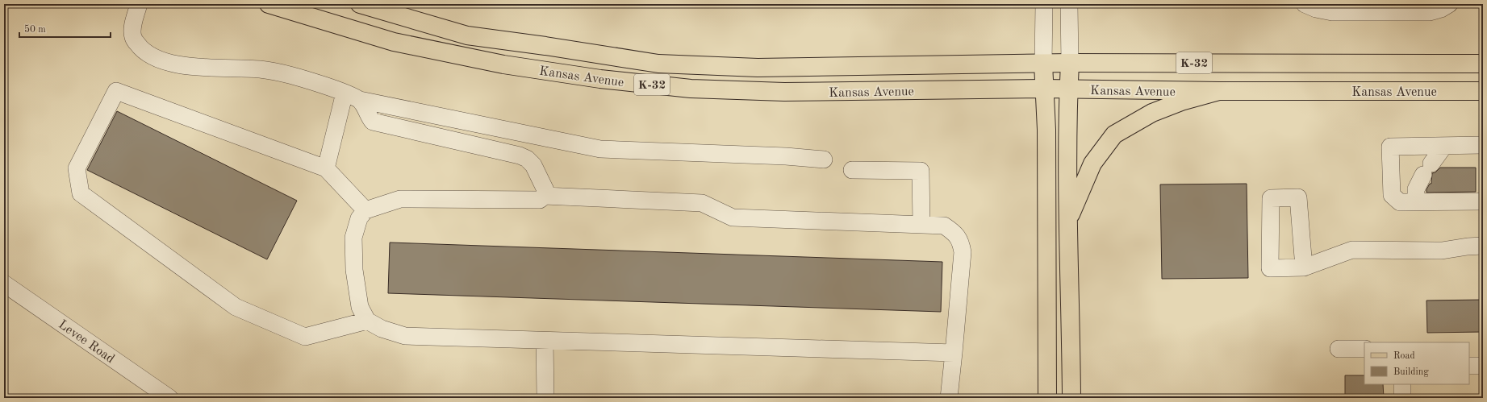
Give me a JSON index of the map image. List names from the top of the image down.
{
  "streets": {
    "main road": ["K-32", "Kansas Avenue"],
    "street": ["Levee Road"]
  },
  "legend": ["Road", "Building"],
  "scale_bar": "50 m"
}
